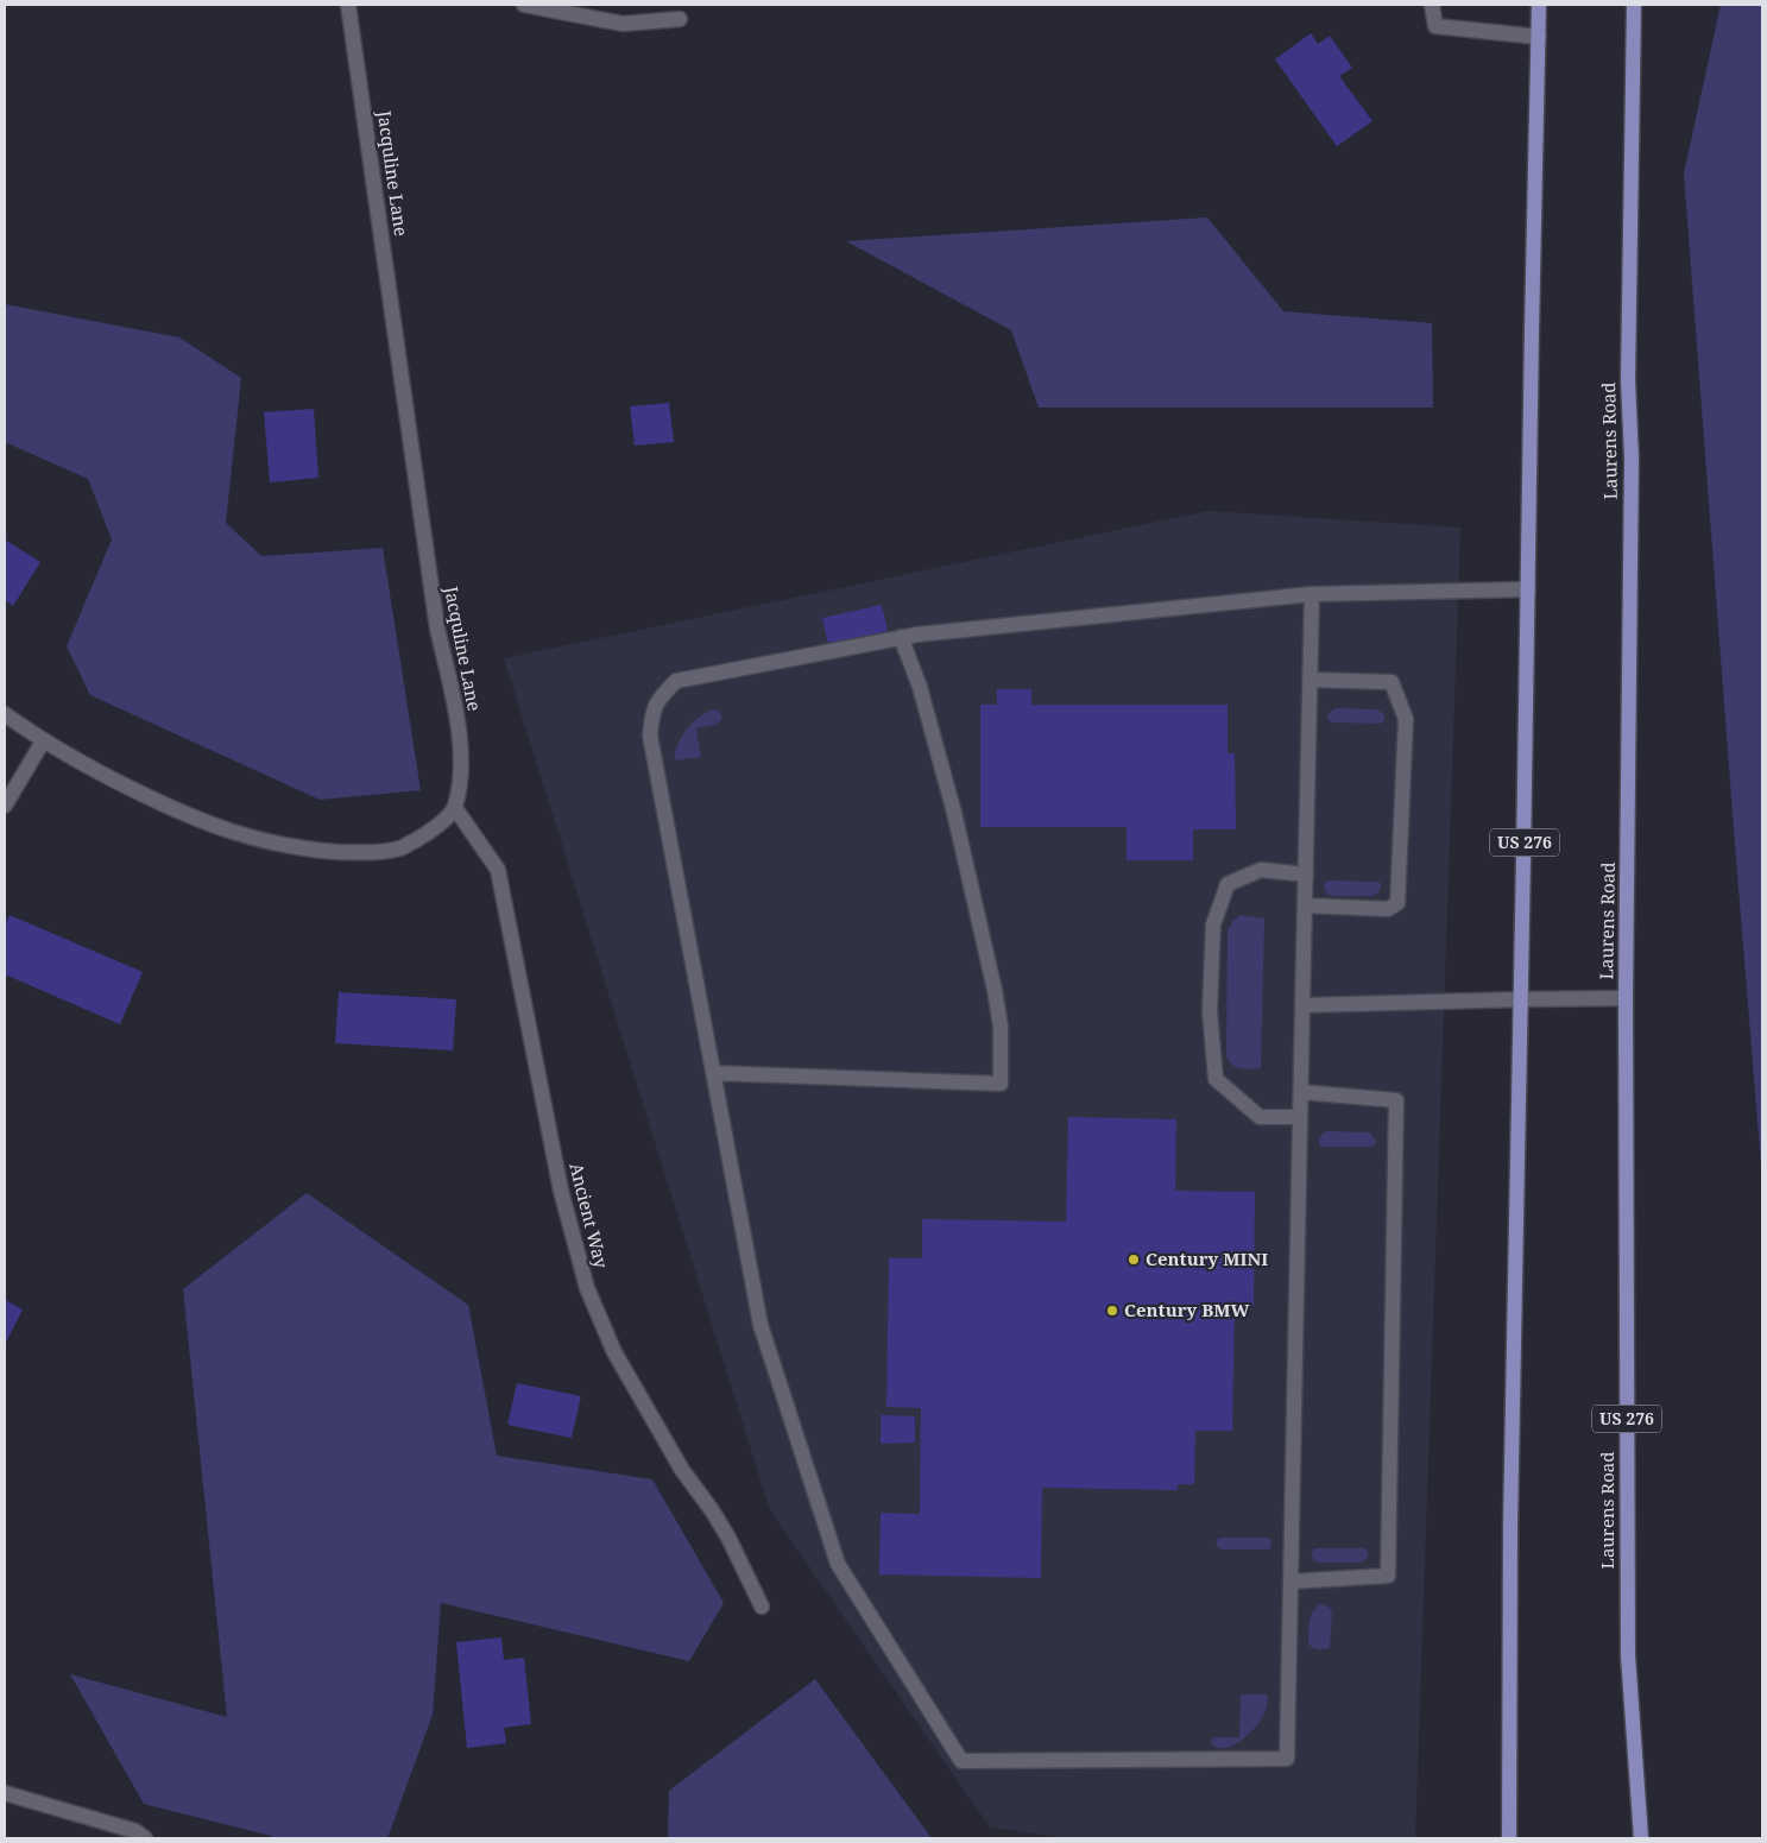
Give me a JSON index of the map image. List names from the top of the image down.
{
  "streets": {
    "main road": ["Laurens Road", "US 276"],
    "street": ["Jacquline Lane", "Ancient Way"]
  },
  "crossings": [
    ["Jacquline Lane", "Ancient Way"]
  ],
  "places": ["Century MINI", "Century BMW"]
}
